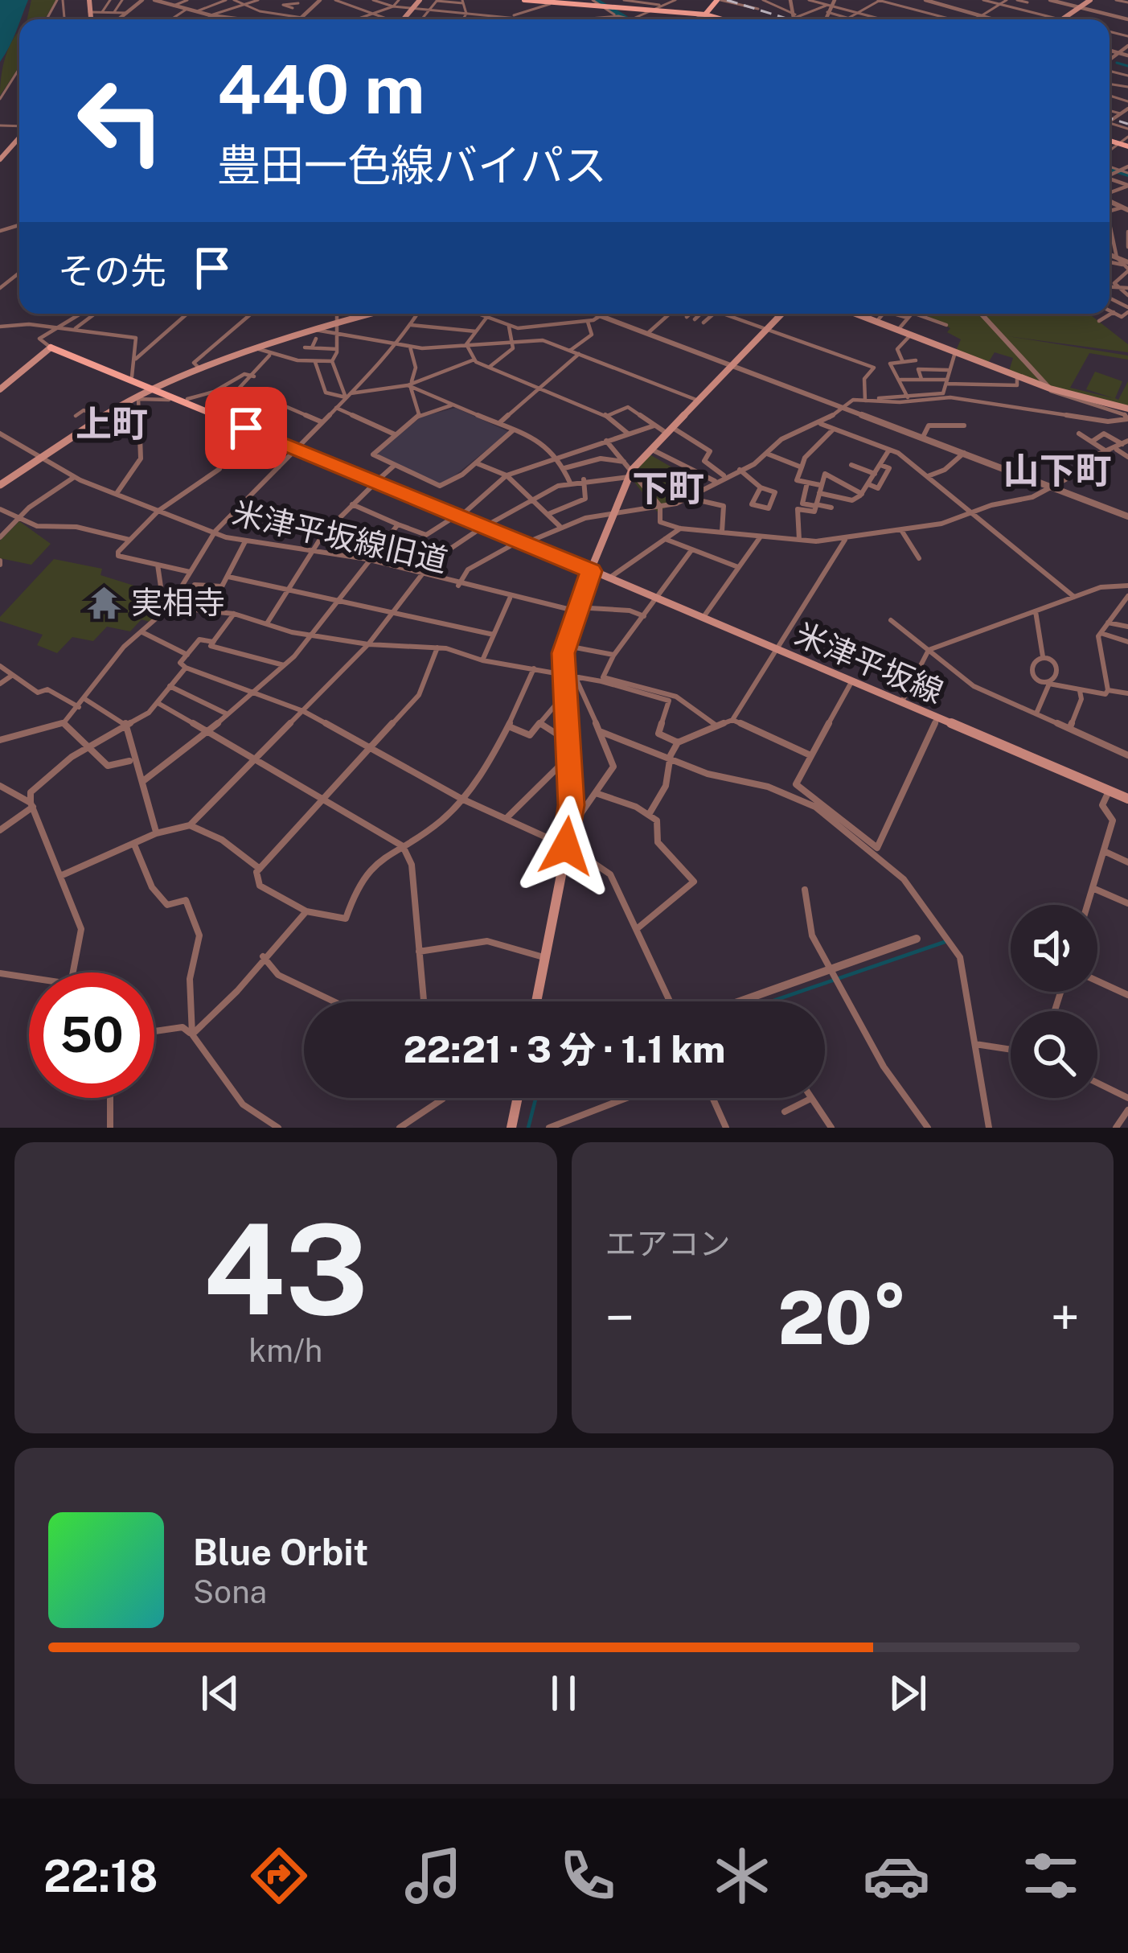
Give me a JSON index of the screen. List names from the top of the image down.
{
  "streets": {
    "main road": ["米津平坂線"],
    "street": ["米津平坂線旧道"]
  },
  "districts": ["上町", "山下町", "下町"],
  "places": {
    "temple": ["実相寺"]
  },
  "page": {
    "turn": ["440 m", "豊田一色線バイパス"],
    "then": "その先",
    "limit": "50",
    "trip": "22:21 · 3 分 · 1.1 km",
    "tile": [
      ["43", "km/h"],
      "エアコン"
    ],
    "heat": ["−", "20°", "+"],
    "song": ["Blue Orbit", "Sona"],
    "tabs": "22:18"
  }
}
